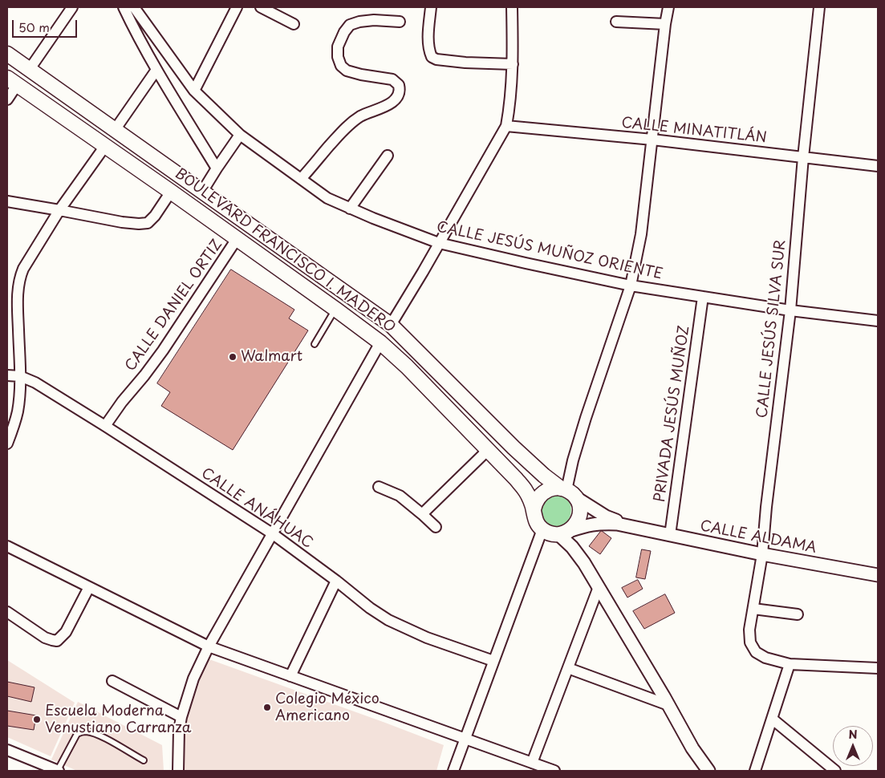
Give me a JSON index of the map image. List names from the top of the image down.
{
  "streets": {
    "main road": ["BOULEVARD FRANCISCO I. MADERO"],
    "street": [
      "CALLE MINATITLÁN",
      "CALLE JESÚS MUÑOZ ORIENTE",
      "CALLE DANIEL ORTIZ",
      "CALLE JESÚS SILVA SUR",
      "PRIVADA JESÚS MUÑOZ",
      "CALLE ANÁHUAC",
      "CALLE ALDAMA"
    ]
  },
  "crossings": [
    ["CALLE MINATITLÁN", "CALLE JESÚS SILVA SUR"],
    ["BOULEVARD FRANCISCO I. MADERO", "CALLE DANIEL ORTIZ"],
    ["BOULEVARD FRANCISCO I. MADERO", "CALLE ALDAMA"],
    ["CALLE JESÚS MUÑOZ ORIENTE", "CALLE JESÚS SILVA SUR"],
    ["CALLE JESÚS MUÑOZ ORIENTE", "PRIVADA JESÚS MUÑOZ"],
    ["CALLE DANIEL ORTIZ", "CALLE ANÁHUAC"],
    ["CALLE JESÚS SILVA SUR", "CALLE ALDAMA"],
    ["PRIVADA JESÚS MUÑOZ", "CALLE ALDAMA"]
  ],
  "places": ["Walmart", "Colegio México Americano", "Escuela Moderna Venustiano Carranza"],
  "scale_bar": "50 m",
  "north": "top"
}
